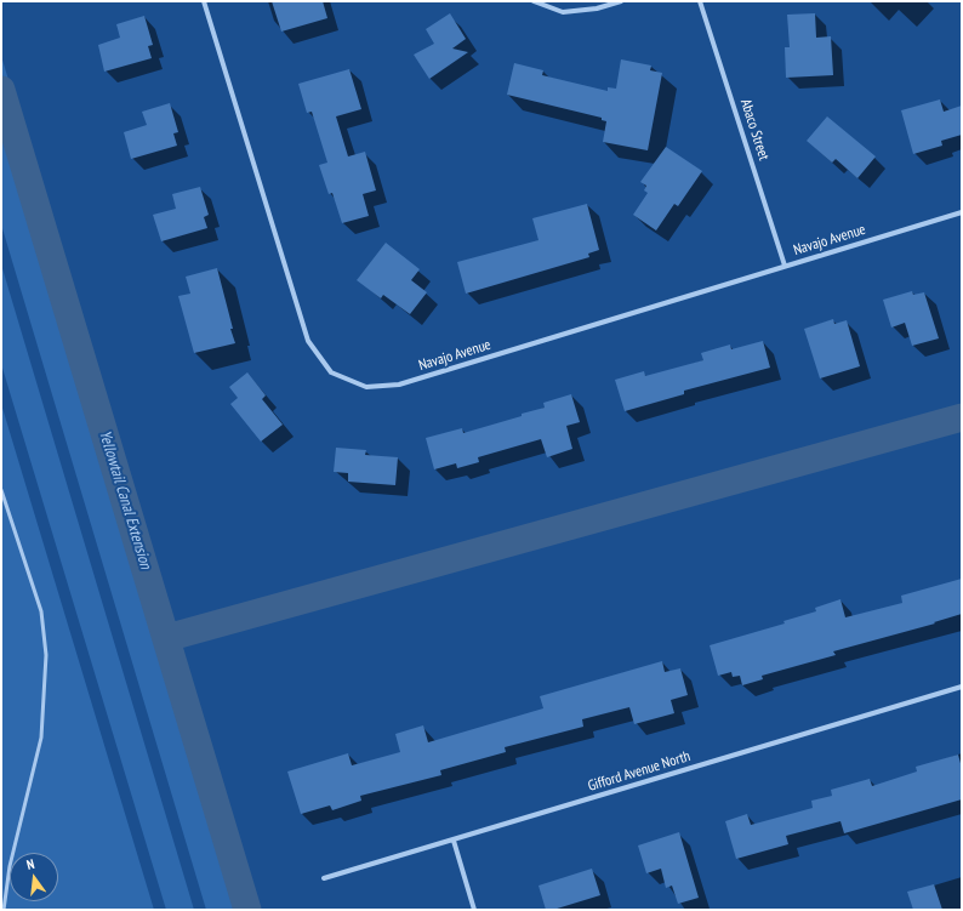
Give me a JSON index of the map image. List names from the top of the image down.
{
  "streets": {
    "street": ["Abaco Street", "Navajo Avenue", "Gifford Avenue North"]
  },
  "crossings": [
    ["Abaco Street", "Navajo Avenue"]
  ],
  "water": ["Yellowtail Canal Extension"],
  "north": "top"
}
